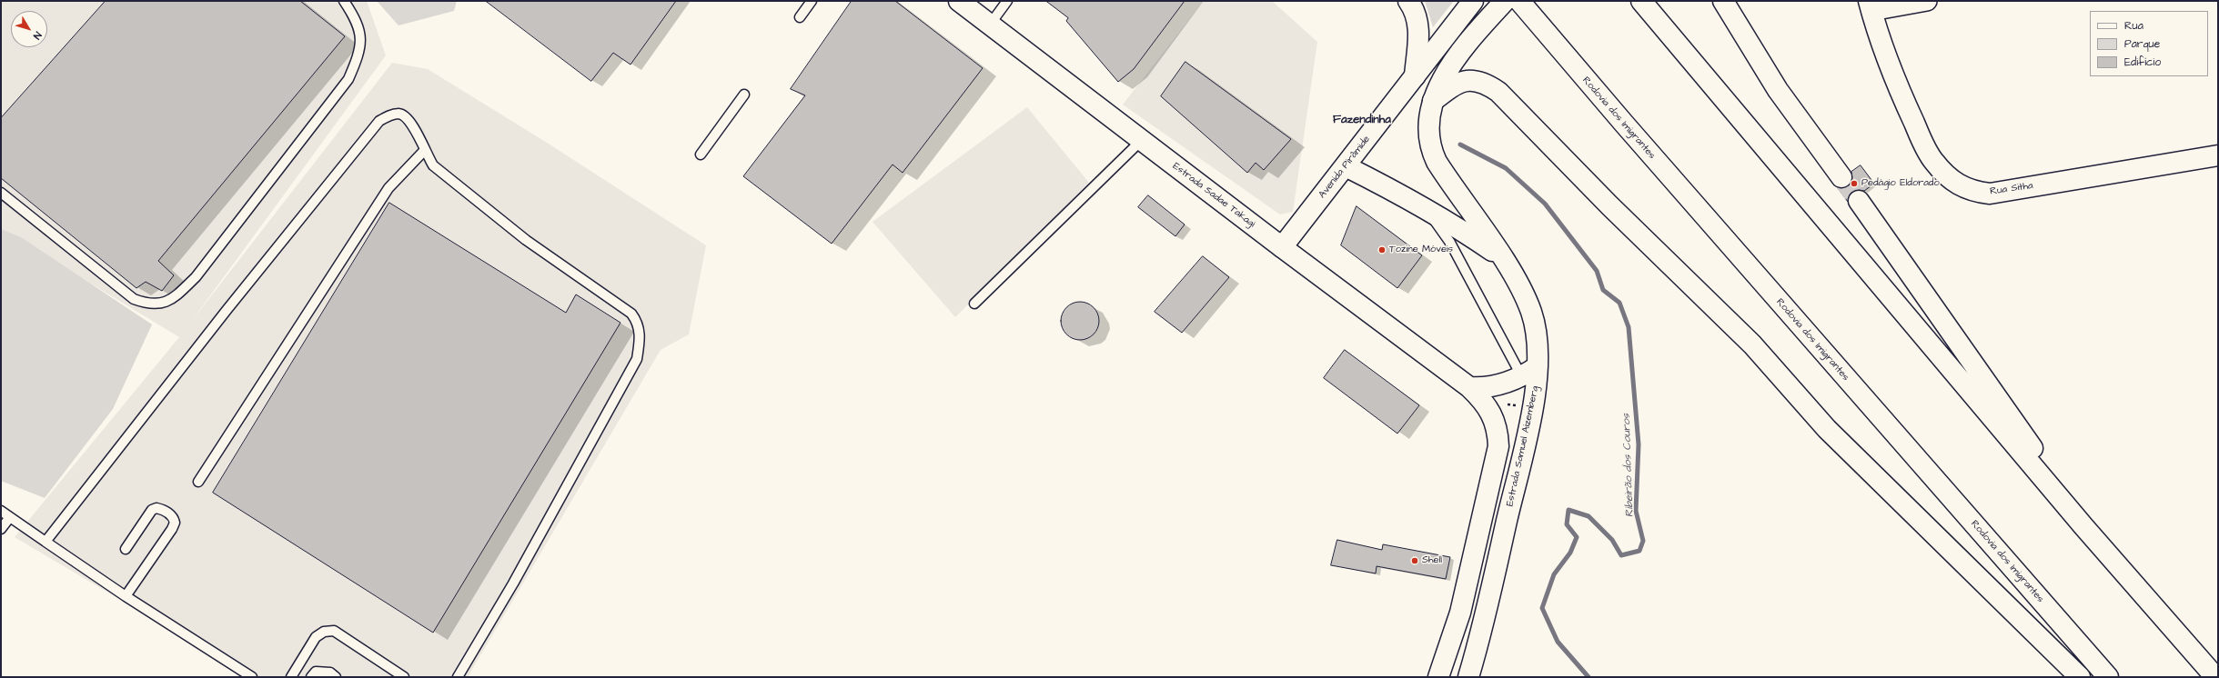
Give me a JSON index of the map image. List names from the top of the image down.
{
  "streets": {
    "main road": [
      "Rodovia dos Imigrantes",
      "Avenida Pirâmide",
      "Rua Sitha",
      "Estrada Sadae Takagi",
      "Estrada Samuel Aizemberg"
    ]
  },
  "crossings": [
    ["Avenida Pirâmide", "Estrada Sadae Takagi"]
  ],
  "districts": ["Fazendinha"],
  "water": ["Ribeirão dos Couros"],
  "places": ["Pedágio Eldorado", "Tozine Móveis", "Shell"],
  "legend": ["Rua", "Parque", "Edifício"],
  "north": "bottom right"
}
